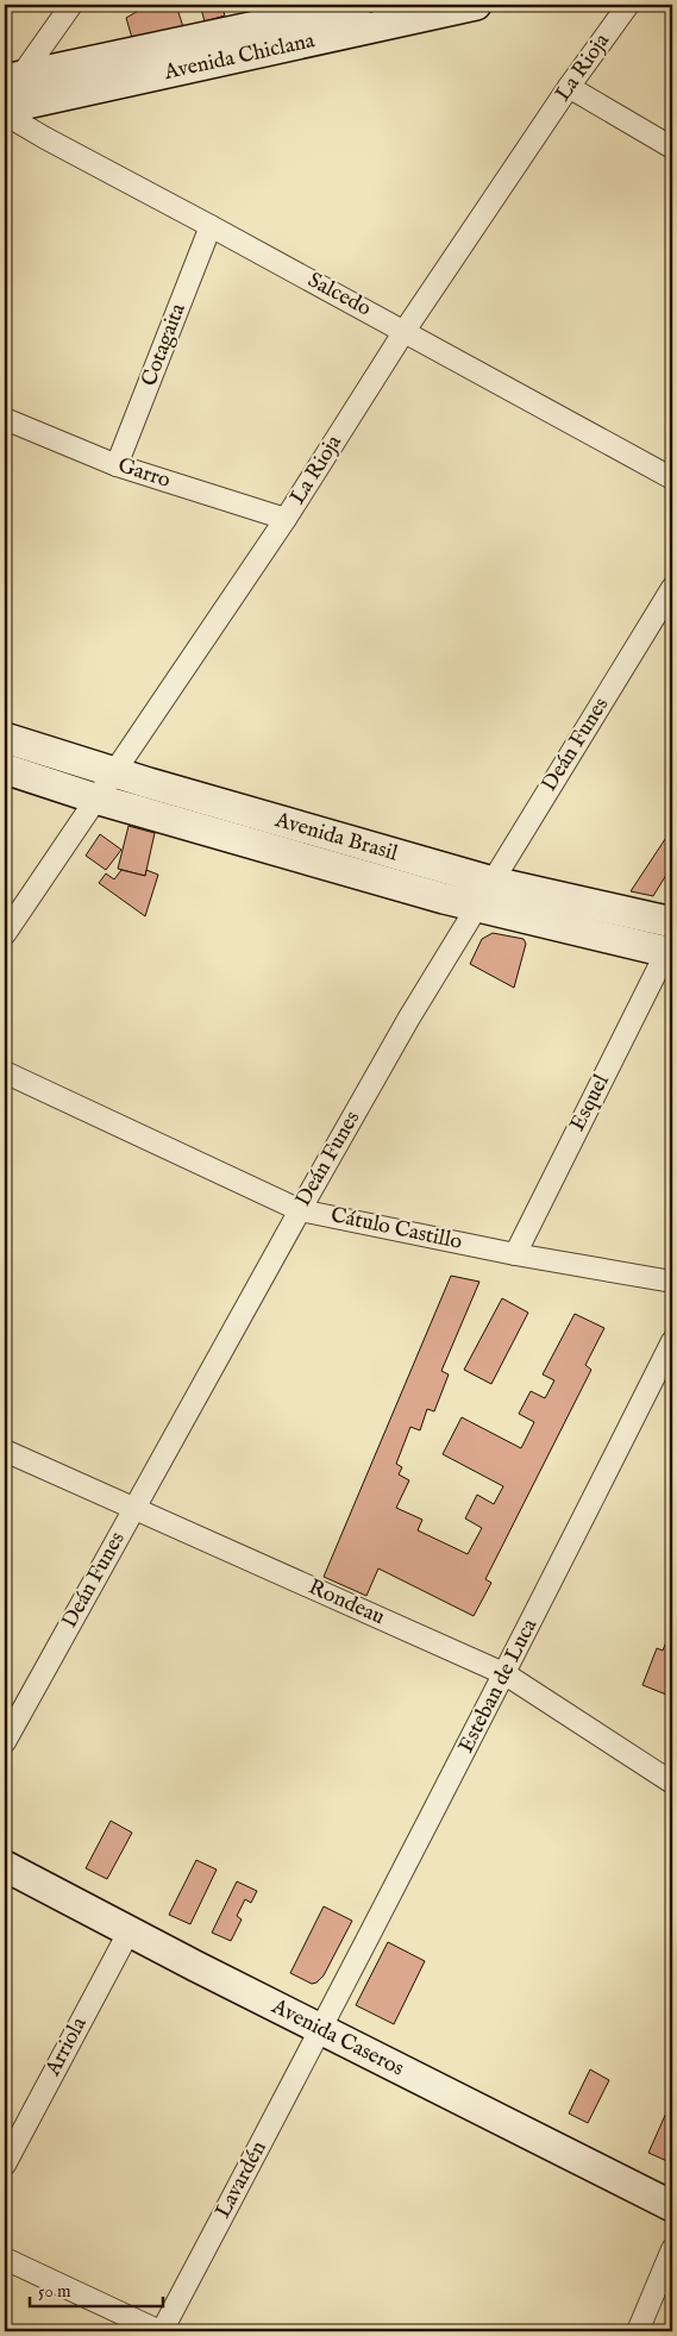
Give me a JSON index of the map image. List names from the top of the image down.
{
  "streets": {
    "main road": ["Avenida Chiclana", "Avenida Brasil", "Avenida Caseros"],
    "street": [
      "La Rioja",
      "Salcedo",
      "Cotagaita",
      "Garro",
      "Deán Funes",
      "Esquel",
      "Cátulo Castillo",
      "Rondeau",
      "Esteban de Luca",
      "Arriola",
      "Lavardén"
    ]
  },
  "crossings": [
    ["La Rioja", "Salcedo"],
    ["La Rioja", "Garro"],
    ["La Rioja", "Avenida Brasil"],
    ["Salcedo", "Cotagaita"],
    ["Cotagaita", "Garro"],
    ["Deán Funes", "Avenida Brasil"],
    ["Deán Funes", "Cátulo Castillo"],
    ["Deán Funes", "Rondeau"],
    ["Avenida Brasil", "Esquel"],
    ["Esquel", "Cátulo Castillo"],
    ["Rondeau", "Esteban de Luca"],
    ["Esteban de Luca", "Avenida Caseros"],
    ["Esteban de Luca", "Lavardén"],
    ["Avenida Caseros", "Arriola"],
    ["Avenida Caseros", "Lavardén"]
  ],
  "scale_bar": "50 m"
}
